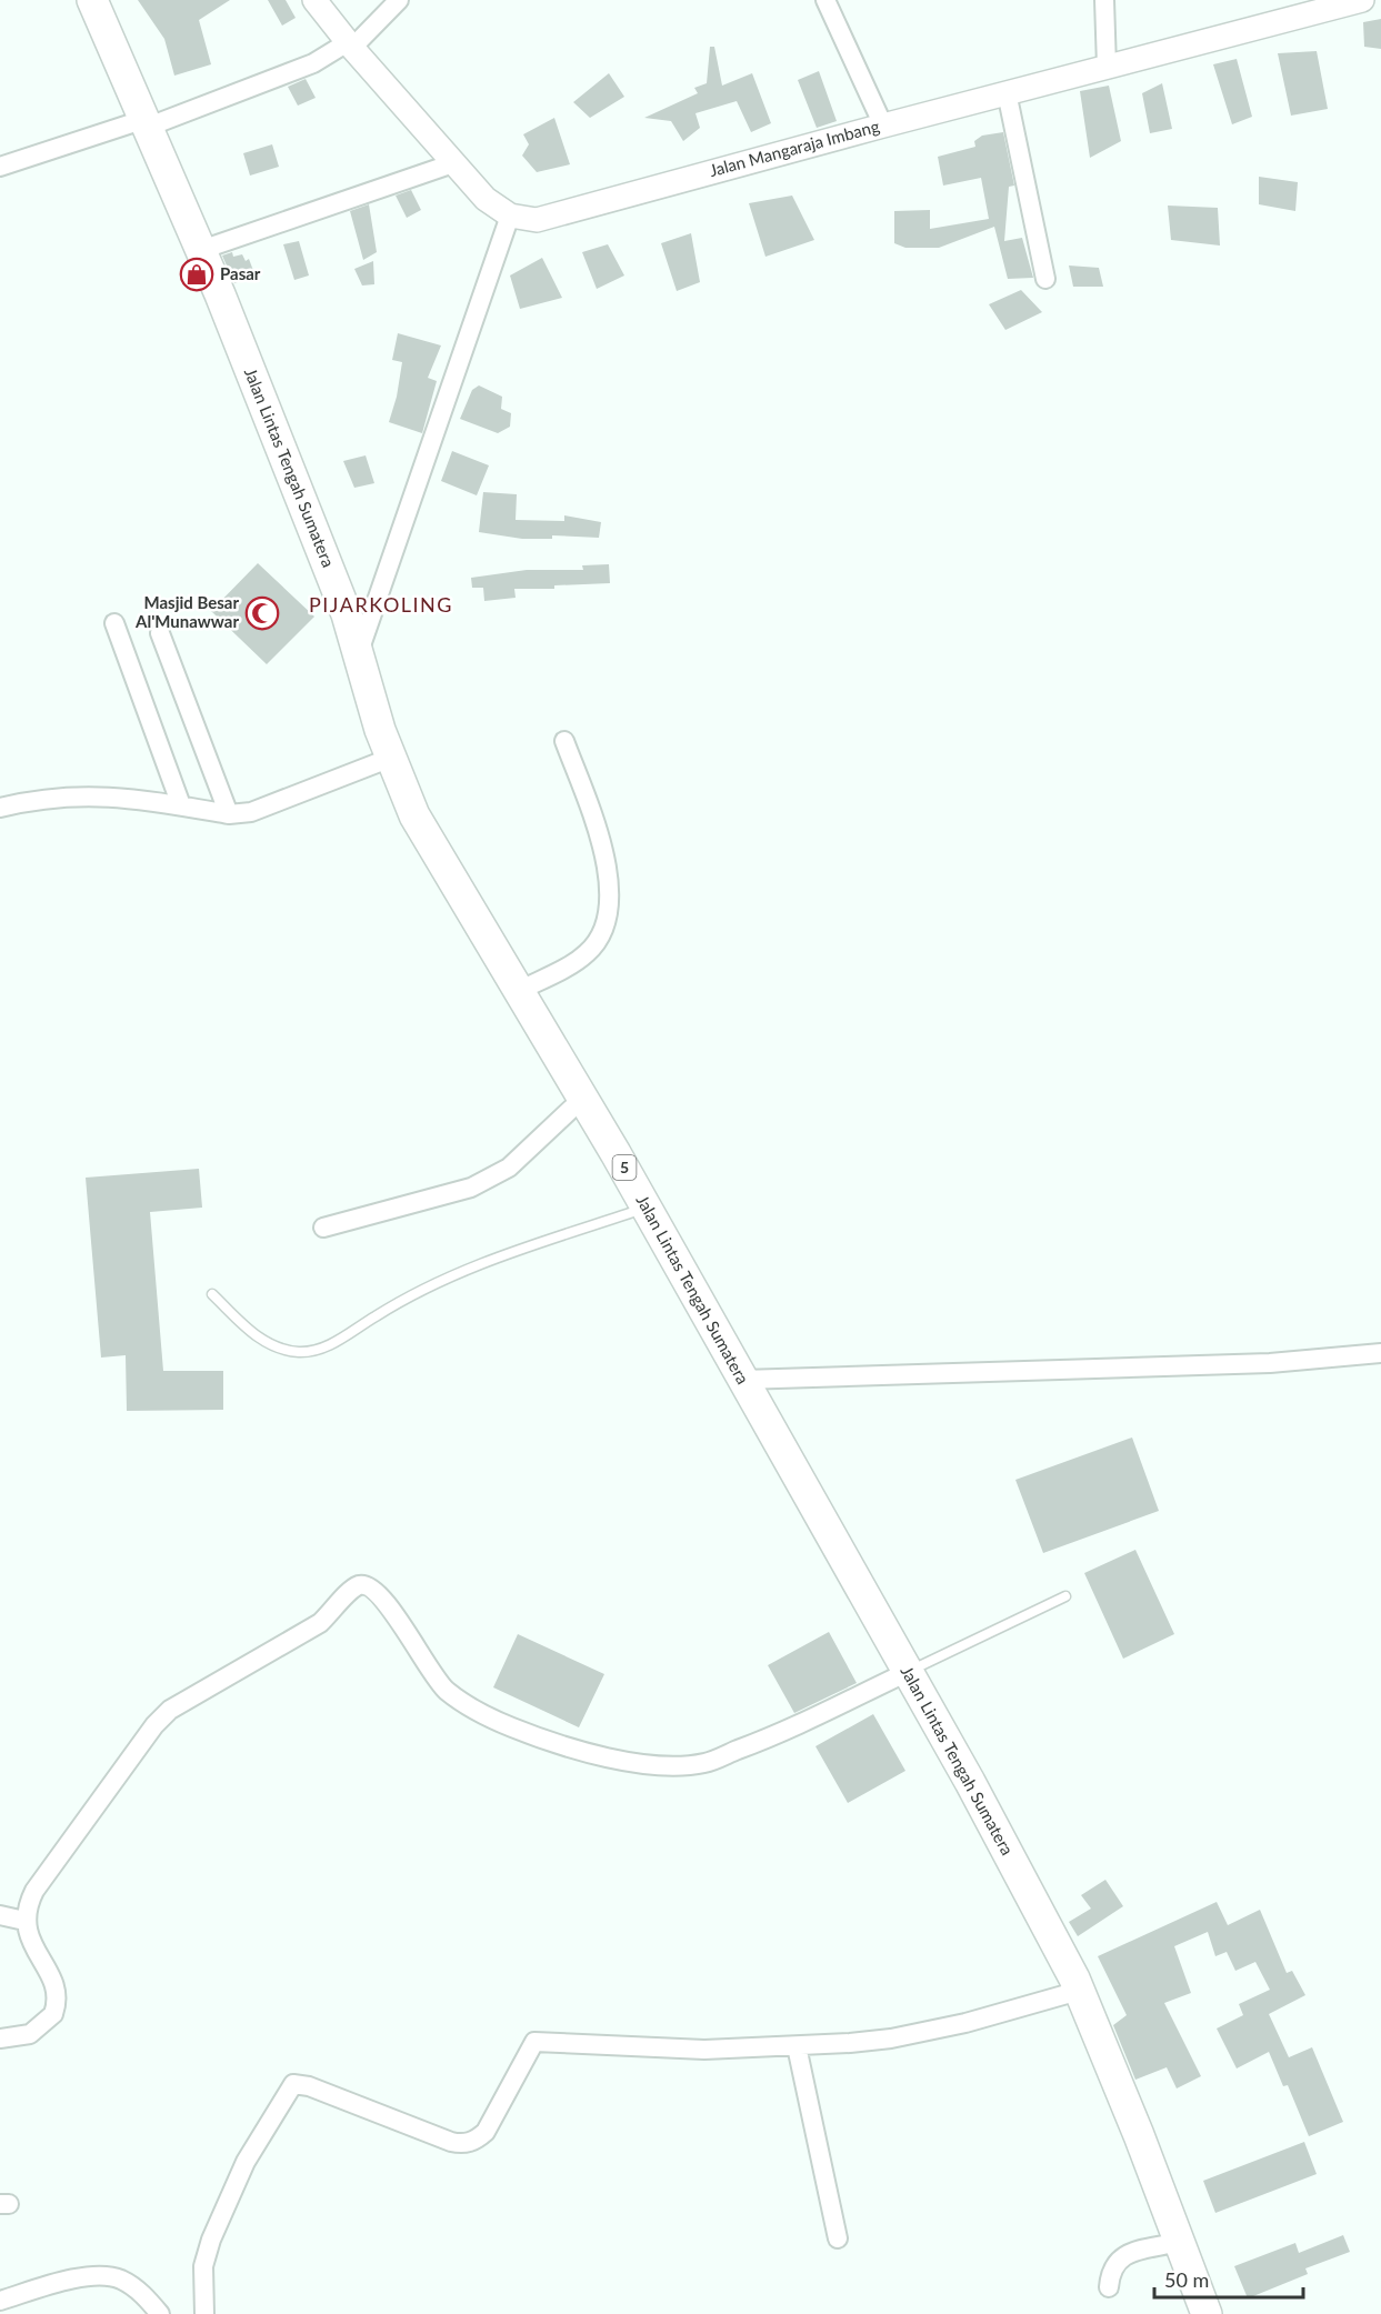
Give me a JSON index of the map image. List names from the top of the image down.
{
  "streets": {
    "highway": ["Jalan Lintas Tengah Sumatera", "5"],
    "street": ["Jalan Mangaraja Imbang"]
  },
  "districts": ["PIJARKOLING"],
  "places": {
    "shop": ["Pasar"],
    "mosque": ["Masjid Besar Al'Munawwar"]
  },
  "scale_bar": "50 m"
}
